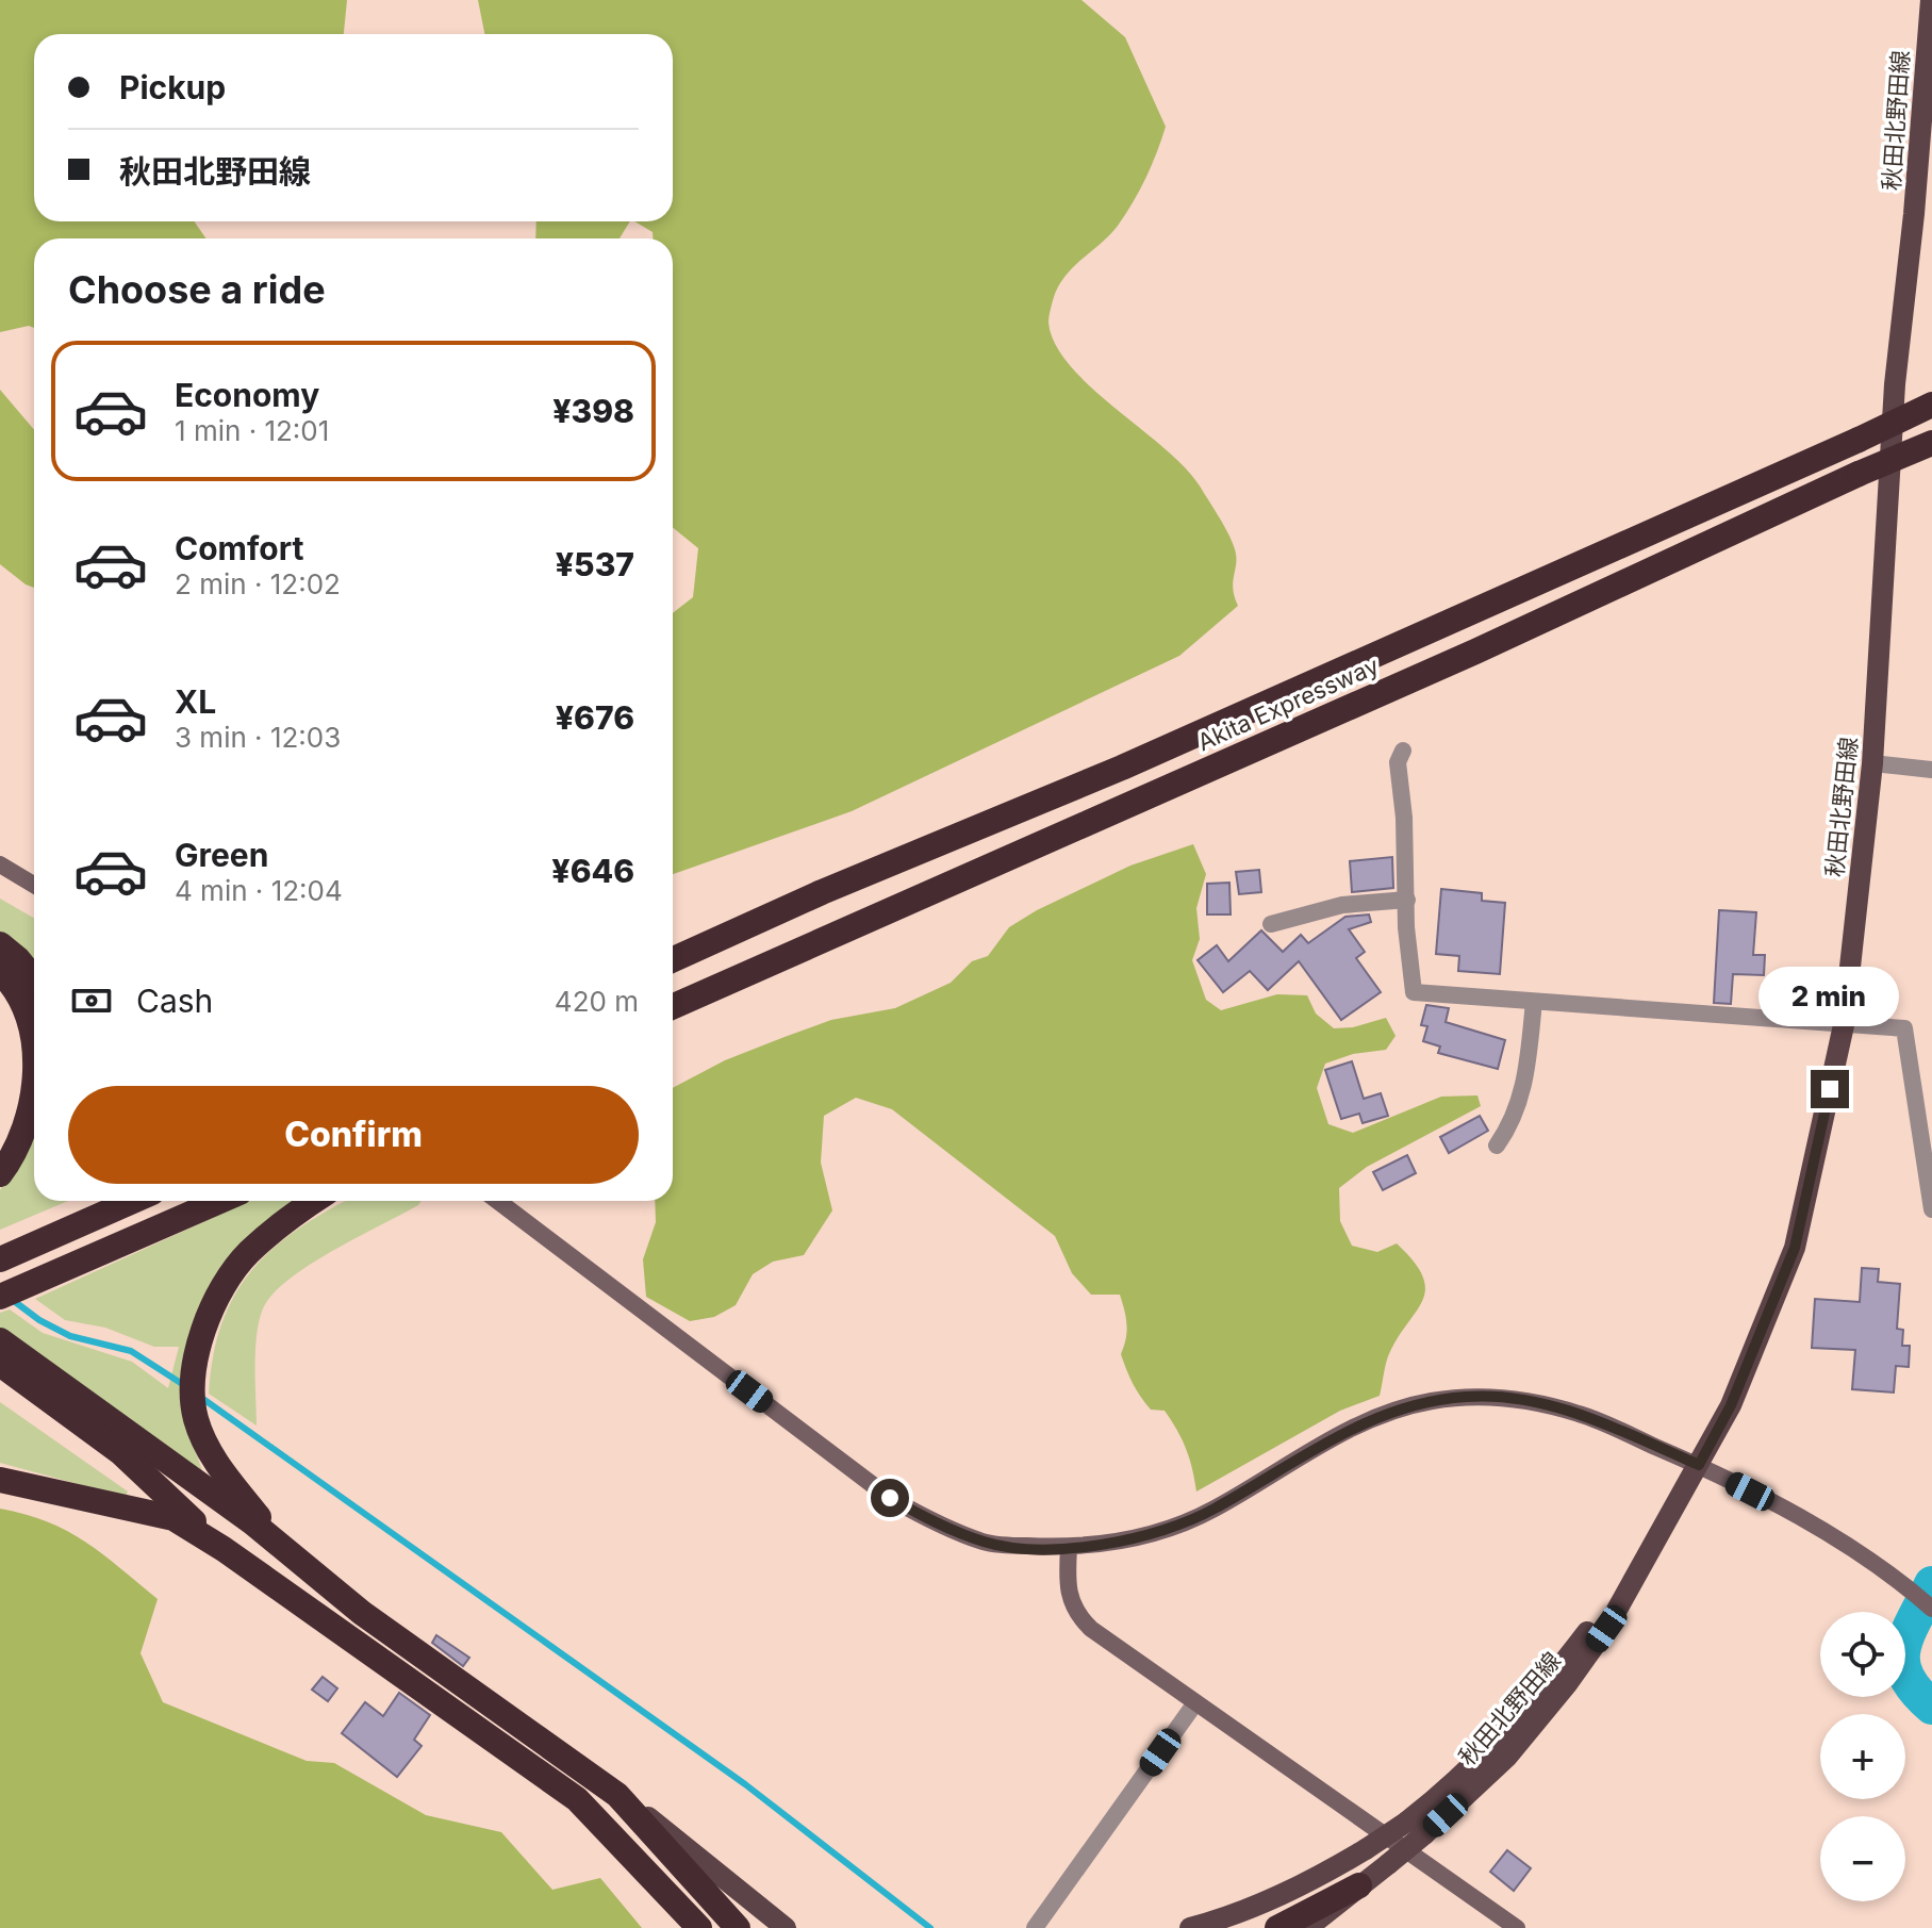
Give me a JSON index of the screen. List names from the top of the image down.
{
  "streets": {
    "highway": ["Akita Expressway"],
    "main road": ["秋田北野田線"]
  },
  "page": {
    "banner": ["Pickup", "秋田北野田線"],
    "heading": "Choose a ride",
    "list": [
      {
        "name": "Economy",
        "note": "1 min · 12:01",
        "value": "¥398"
      },
      {
        "name": "Comfort",
        "note": "2 min · 12:02",
        "value": "¥537"
      },
      {
        "name": "XL",
        "note": "3 min · 12:03",
        "value": "¥676"
      },
      {
        "name": "Green",
        "note": "4 min · 12:04",
        "value": "¥646"
      }
    ],
    "pay": ["Cash", "420 m"],
    "bubble": "2 min",
    "buttons": "Confirm",
    "map_buttons": ["+", "−"]
  }
}
